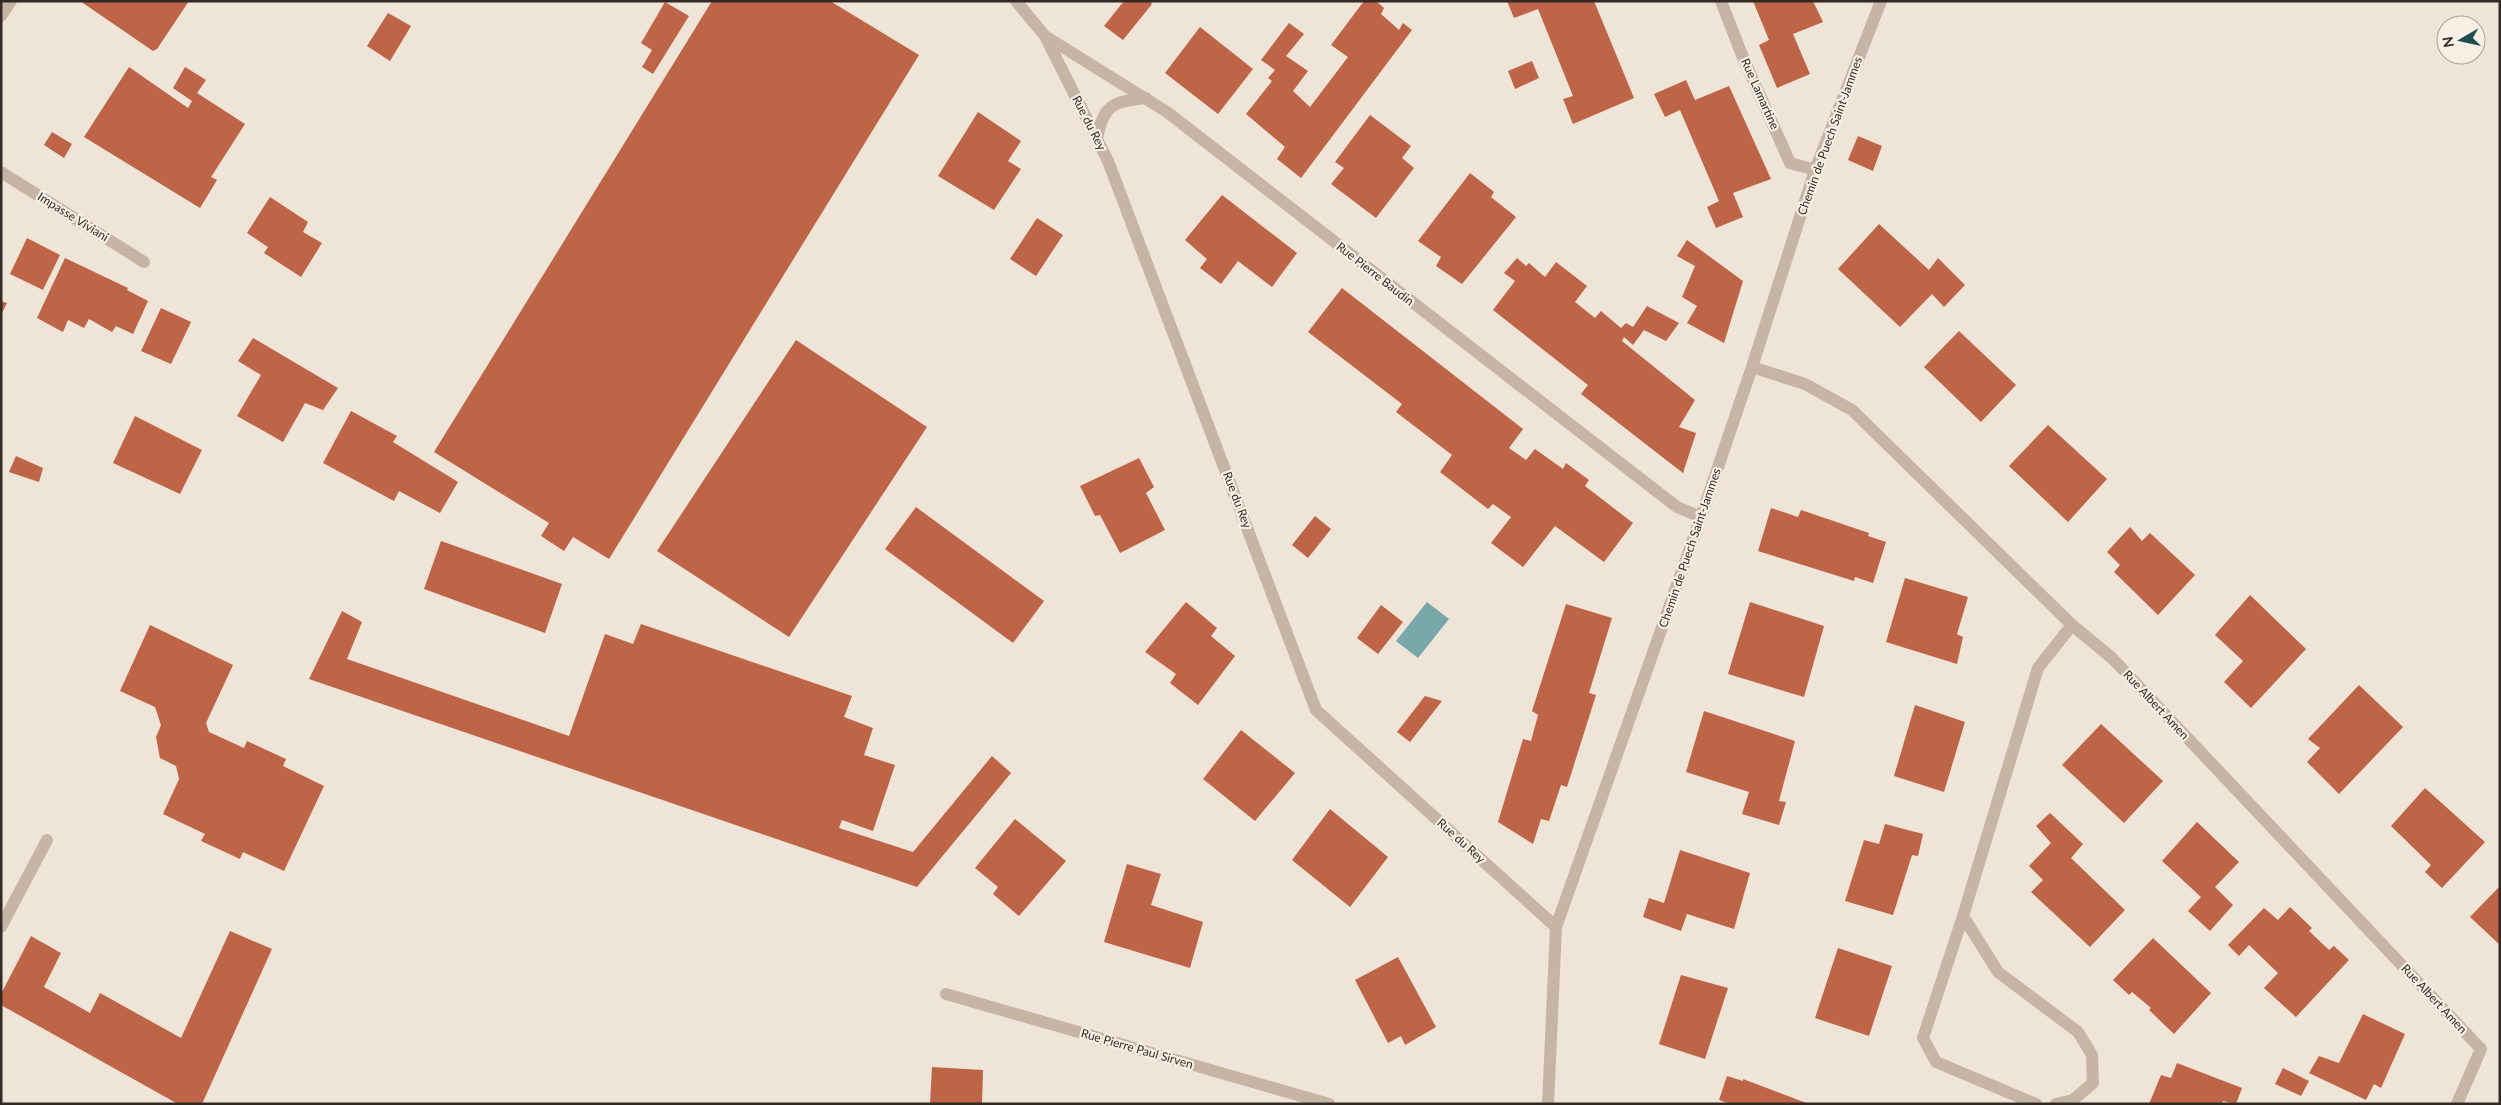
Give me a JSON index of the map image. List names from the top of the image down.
{
  "streets": {
    "street": [
      "Rue Lamartine",
      "Rue du Rey",
      "Chemin de Puech Saint-Jammes",
      "Impasse Viviani",
      "Rue Pierre Baudin",
      "Rue Albert Amen",
      "Rue Pierre Paul Sirven"
    ]
  },
  "crossings": [
    ["Rue Lamartine", "Chemin de Puech Saint-Jammes"],
    ["Rue du Rey", "Chemin de Puech Saint-Jammes"],
    ["Rue du Rey", "Rue Pierre Baudin"],
    ["Chemin de Puech Saint-Jammes", "Rue Pierre Baudin"],
    ["Chemin de Puech Saint-Jammes", "Rue Albert Amen"]
  ],
  "north": "left"
}
